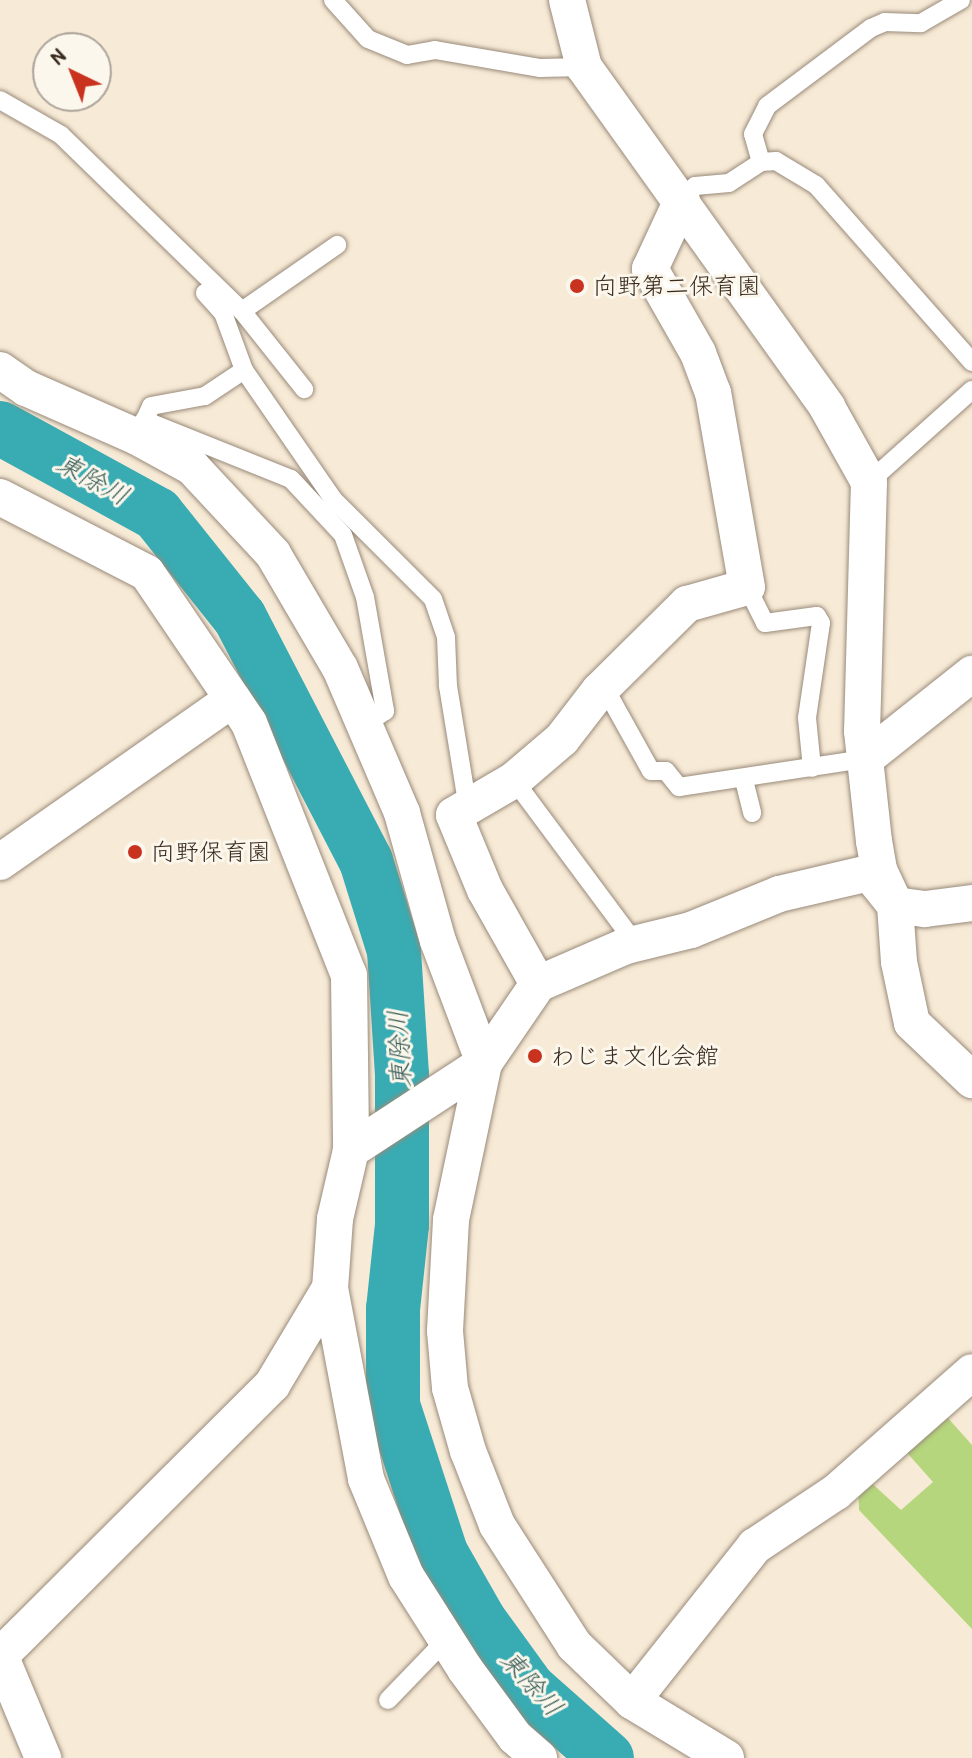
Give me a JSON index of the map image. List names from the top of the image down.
{
  "water": ["東除川"],
  "places": ["向野第二保育園", "向野保育園", "わじま文化会館"],
  "north": "top left"
}
